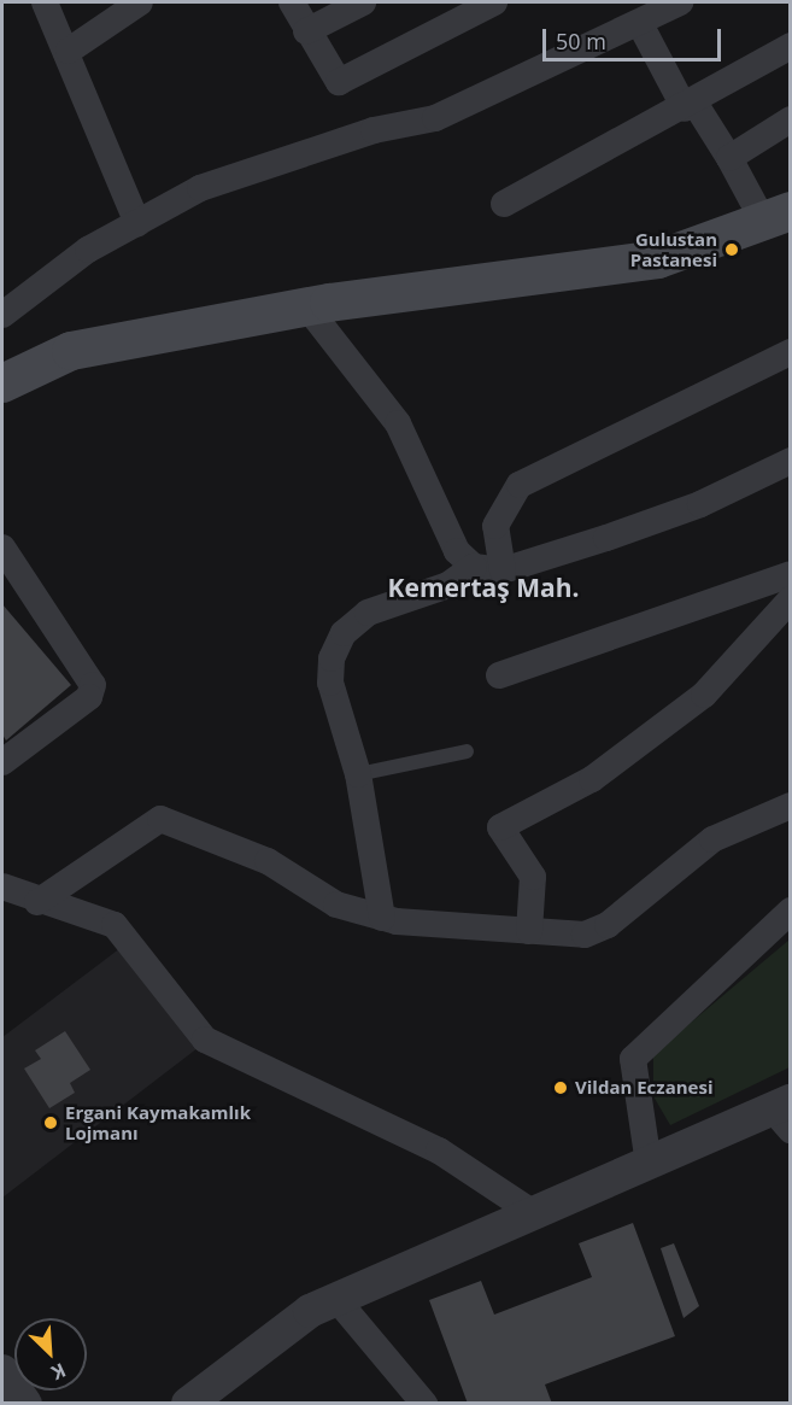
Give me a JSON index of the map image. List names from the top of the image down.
{
  "districts": ["Kemertaş Mah."],
  "places": ["Gulustan Pastanesi", "Vildan Eczanesi", "Ergani Kaymakamlık Lojmanı"],
  "scale_bar": "50 m",
  "north": "bottom right"
}
